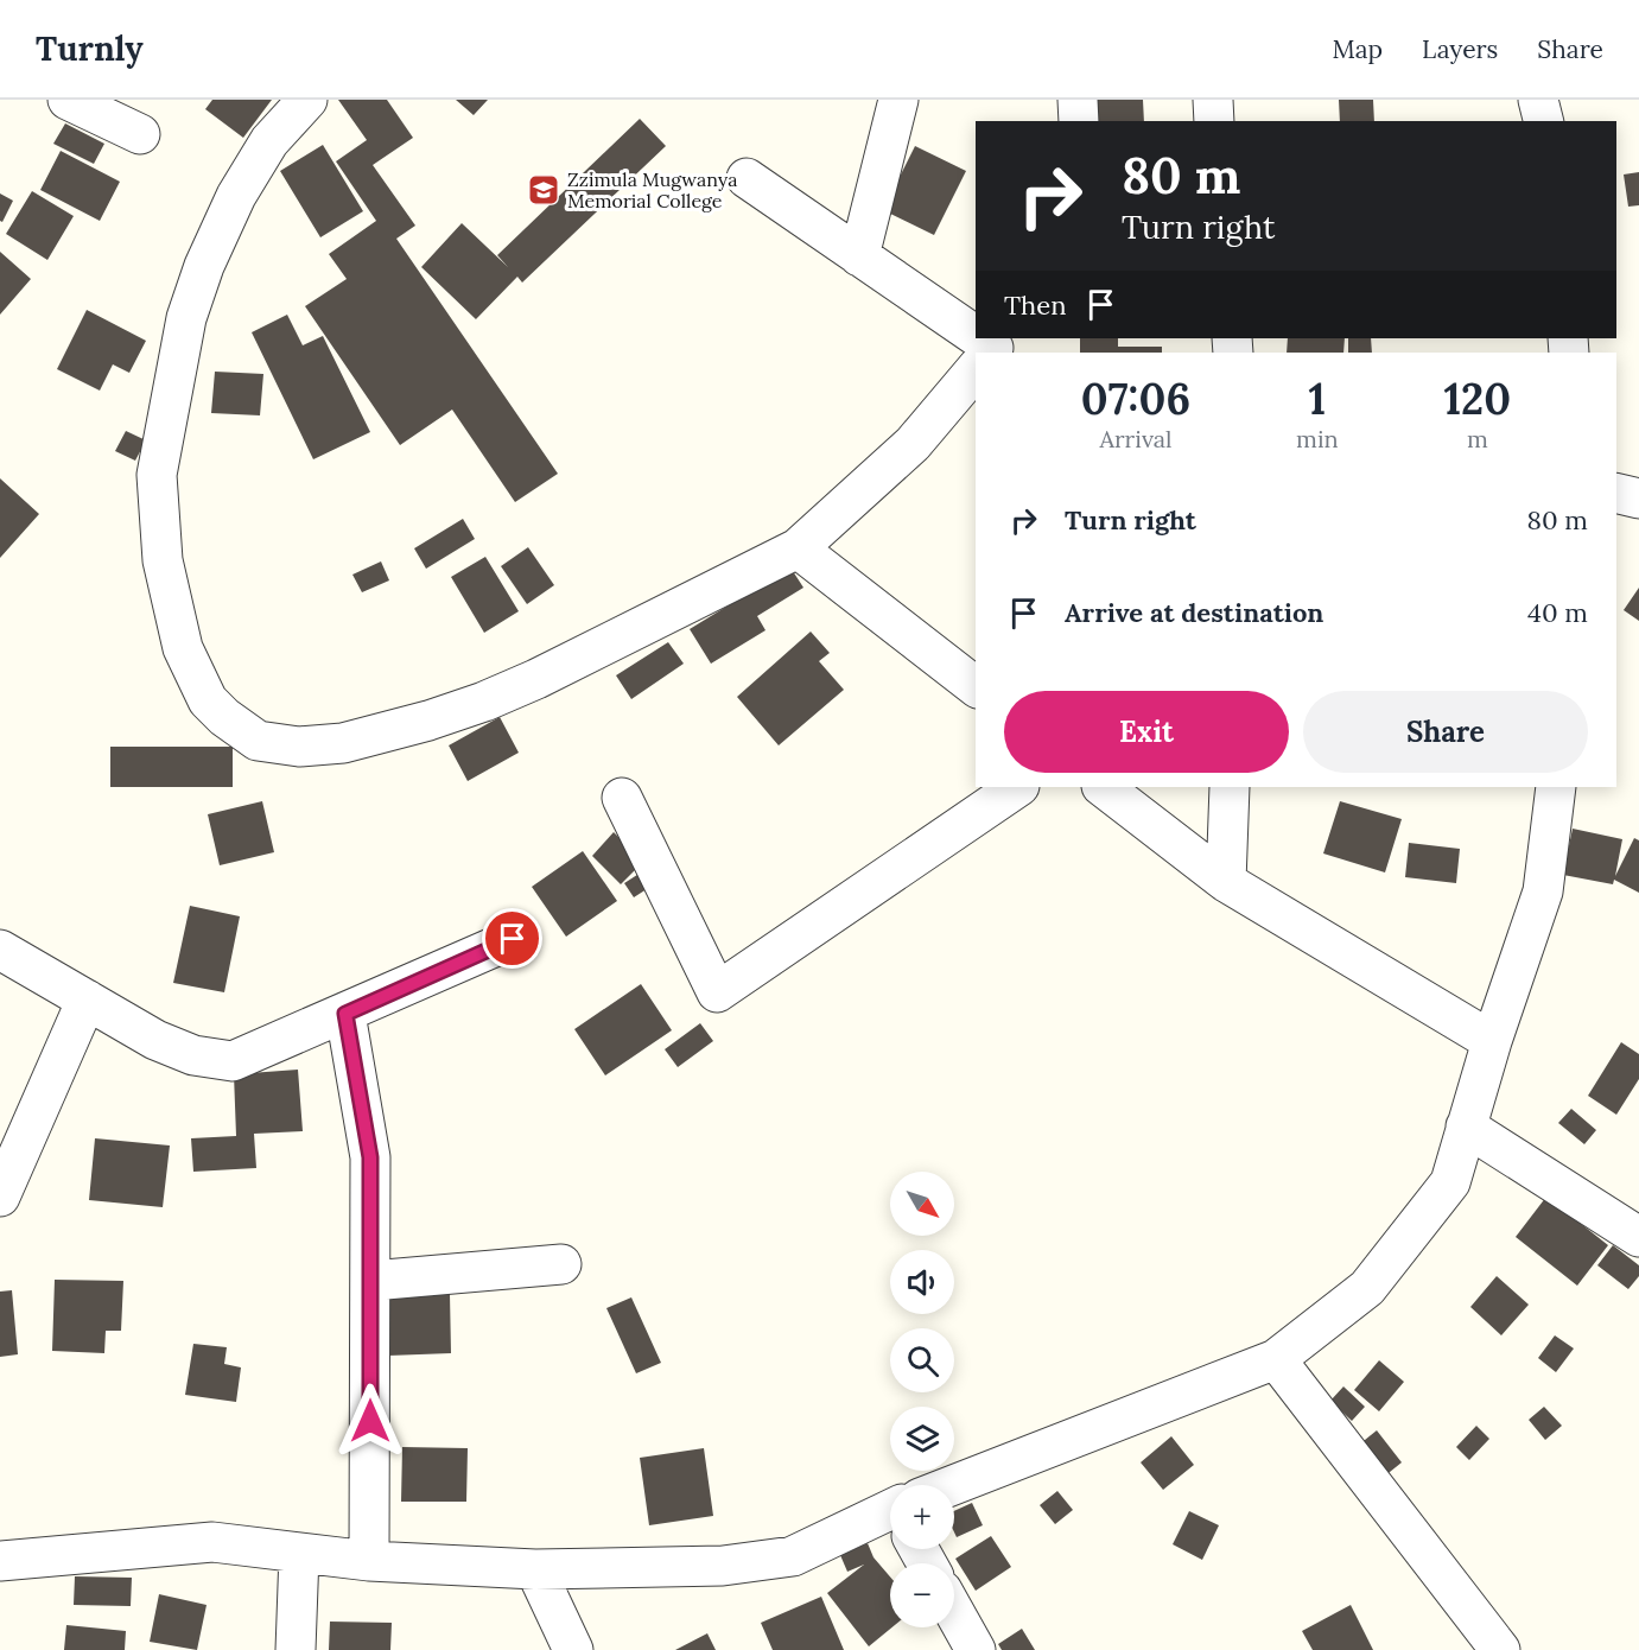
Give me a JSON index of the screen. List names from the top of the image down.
{
  "places": {
    "school or university": ["Zzimula Mugwanya Memorial College"]
  },
  "north": "bottom right",
  "page": {
    "header": "Turnly",
    "nav": ["Map", "Layers", "Share"],
    "turn": ["80 m", "Turn right"],
    "then": "Then",
    "eta": [
      "07:06",
      "Arrival",
      "1",
      "min",
      "120",
      "m"
    ],
    "list": [
      {
        "name": "Turn right",
        "value": "80 m"
      },
      {
        "name": "Arrive at destination",
        "value": "40 m"
      }
    ],
    "buttons": ["Exit", "Share"],
    "map_buttons": ["+", "−"]
  }
}
